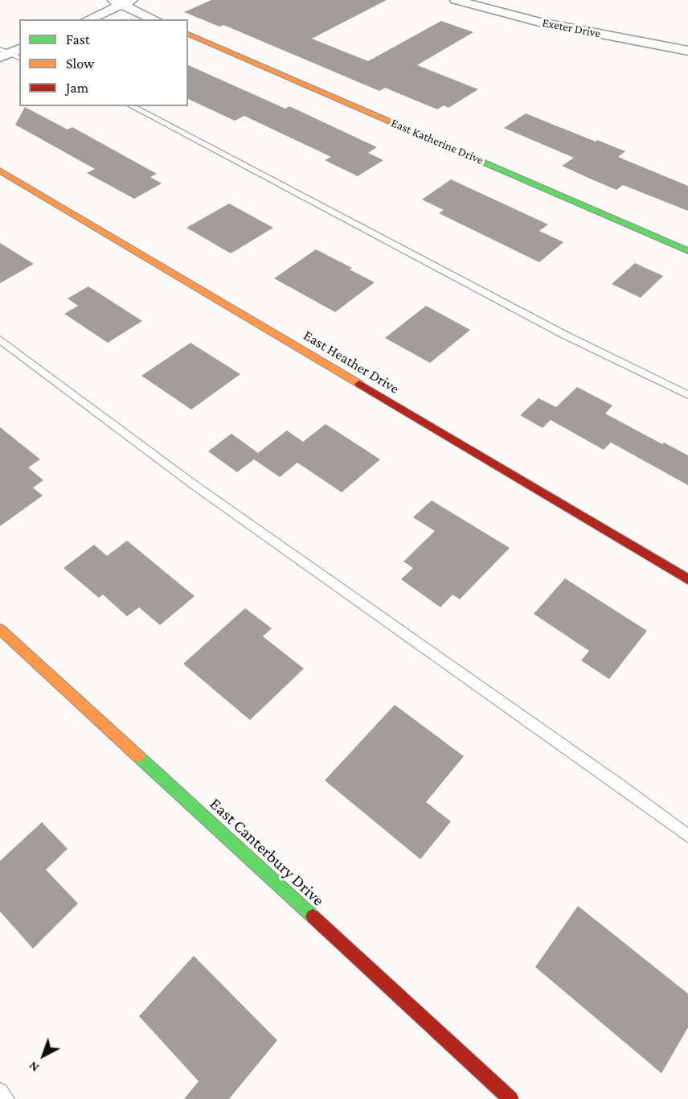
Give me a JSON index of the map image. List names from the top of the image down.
{
  "streets": {
    "street": [
      "Exeter Drive",
      "East Katherine Drive",
      "East Heather Drive",
      "East Canterbury Drive"
    ]
  },
  "legend": ["Fast", "Slow", "Jam"],
  "north": "bottom left"
}
